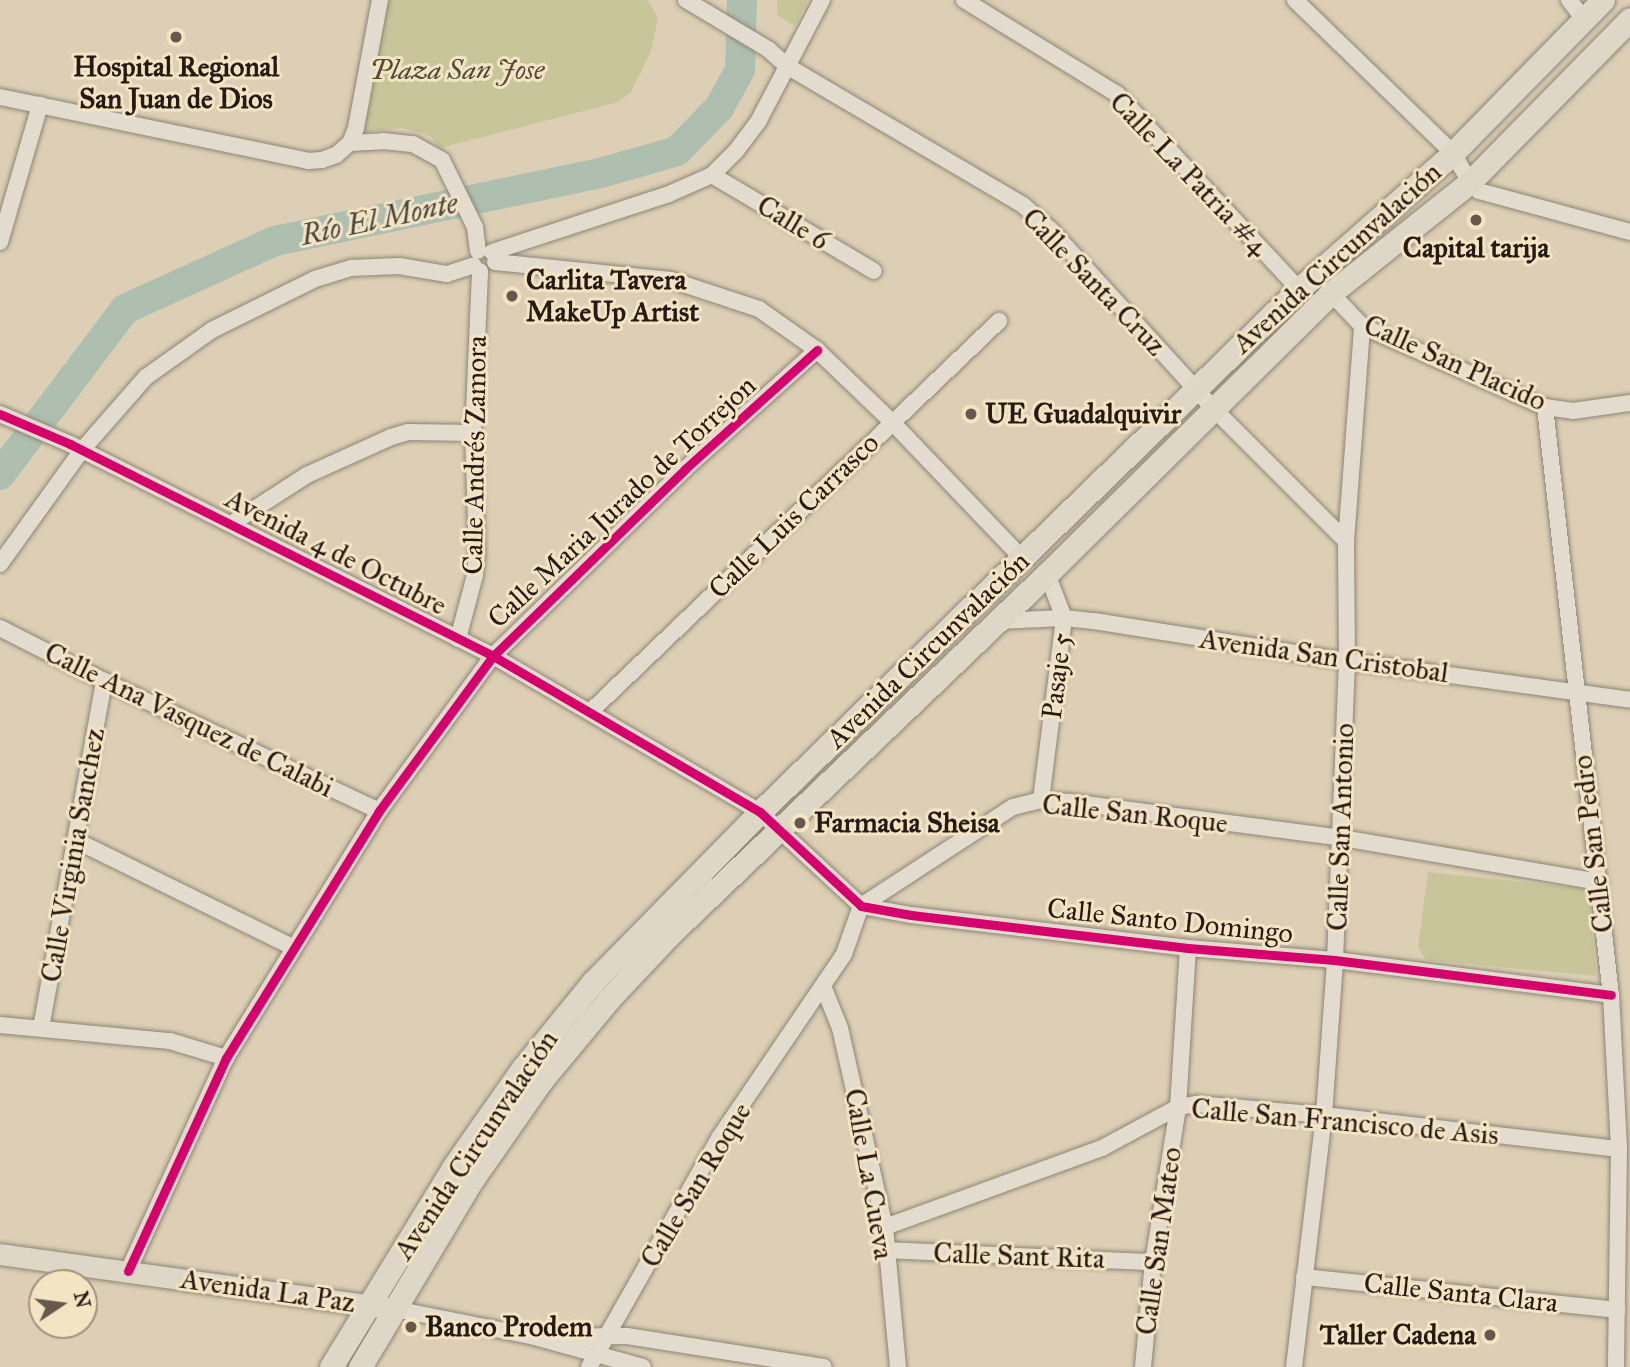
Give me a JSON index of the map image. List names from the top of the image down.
{
  "streets": {
    "highway": ["Avenida Circunvalación"],
    "main road": ["Avenida La Paz"],
    "street": [
      "Calle La Patria #4",
      "Calle 6",
      "Calle Santa Cruz",
      "Calle San Placido",
      "Calle Andrés Zamora",
      "Calle Maria Jurado de Torrejon",
      "Calle Luis Carrasco",
      "Avenida 4 de Octubre",
      "Avenida San Cristobal",
      "Pasaje 5",
      "Calle Ana Vasquez de Calabi",
      "Calle San Roque",
      "Calle San Antonio",
      "Calle San Pedro",
      "Calle Virginia Sanchez",
      "Calle Santo Domingo",
      "Calle San Francisco de Asis",
      "Calle La Cueva",
      "Calle San Mateo",
      "Calle Sant Rita",
      "Calle Santa Clara"
    ]
  },
  "crossings": [
    ["Calle La Patria #4", "Avenida Circunvalación"],
    ["Avenida Circunvalación", "Calle Santa Cruz"],
    ["Avenida Circunvalación", "Calle San Placido"],
    ["Avenida Circunvalación", "Avenida 4 de Octubre"],
    ["Avenida Circunvalación", "Pasaje 5"],
    ["Avenida Circunvalación", "Avenida La Paz"],
    ["Calle Santa Cruz", "Calle San Antonio"],
    ["Calle San Placido", "Calle San Antonio"],
    ["Calle San Placido", "Calle San Pedro"],
    ["Calle Andrés Zamora", "Avenida 4 de Octubre"],
    ["Calle Maria Jurado de Torrejon", "Avenida 4 de Octubre"],
    ["Calle Maria Jurado de Torrejon", "Calle Ana Vasquez de Calabi"],
    ["Calle Maria Jurado de Torrejon", "Avenida La Paz"],
    ["Calle Luis Carrasco", "Avenida 4 de Octubre"],
    ["Avenida San Cristobal", "Pasaje 5"],
    ["Avenida San Cristobal", "Calle San Antonio"],
    ["Avenida San Cristobal", "Calle San Pedro"],
    ["Pasaje 5", "Calle San Roque"],
    ["Calle Ana Vasquez de Calabi", "Calle Virginia Sanchez"],
    ["Calle San Roque", "Calle San Antonio"],
    ["Calle San Roque", "Calle San Pedro"],
    ["Calle San Roque", "Calle Santo Domingo"],
    ["Calle San Roque", "Calle La Cueva"],
    ["Calle San Roque", "Avenida La Paz"],
    ["Calle San Antonio", "Calle Santo Domingo"],
    ["Calle San Antonio", "Calle San Francisco de Asis"],
    ["Calle San Antonio", "Calle Santa Clara"],
    ["Calle San Pedro", "Calle Santo Domingo"],
    ["Calle San Pedro", "Calle San Francisco de Asis"],
    ["Calle San Pedro", "Calle Santa Clara"],
    ["Calle Santo Domingo", "Calle San Mateo"],
    ["Calle San Francisco de Asis", "Calle La Cueva"],
    ["Calle San Francisco de Asis", "Calle San Mateo"],
    ["Calle La Cueva", "Calle Sant Rita"],
    ["Calle San Mateo", "Calle Sant Rita"]
  ],
  "water": ["Río El Monte"],
  "parks": ["Plaza San Jose"],
  "places": [
    "Hospital Regional San Juan de Dios",
    "Capital tarija",
    "Carlita Tavera MakeUp Artist",
    "UE Guadalquivir",
    "Farmacia Sheisa",
    "Banco Prodem",
    "Taller Cadena"
  ],
  "north": "right"
}
